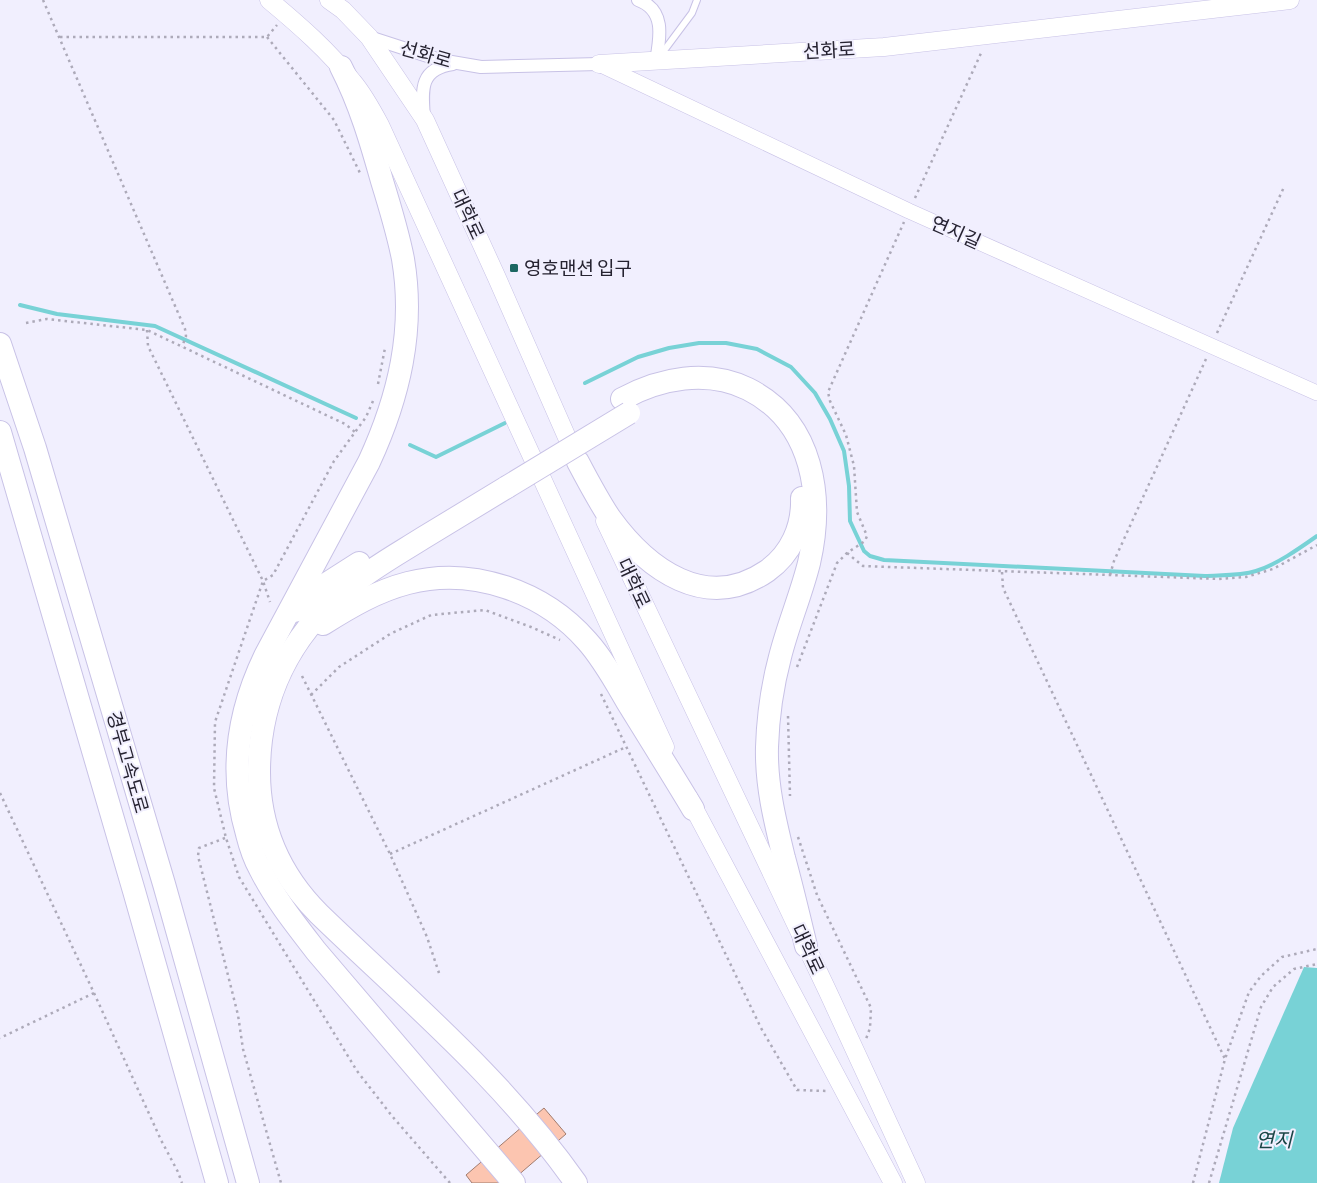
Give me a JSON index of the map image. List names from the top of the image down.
{
  "streets": {
    "highway": ["경부고속도로"],
    "main road": ["선화로", "대학로"],
    "street": ["연지길"]
  },
  "crossings": [
    ["선화로", "대학로"],
    ["선화로", "연지길"]
  ],
  "water": ["연지"],
  "places": {
    "transit": ["영호맨션 입구"]
  }
}
